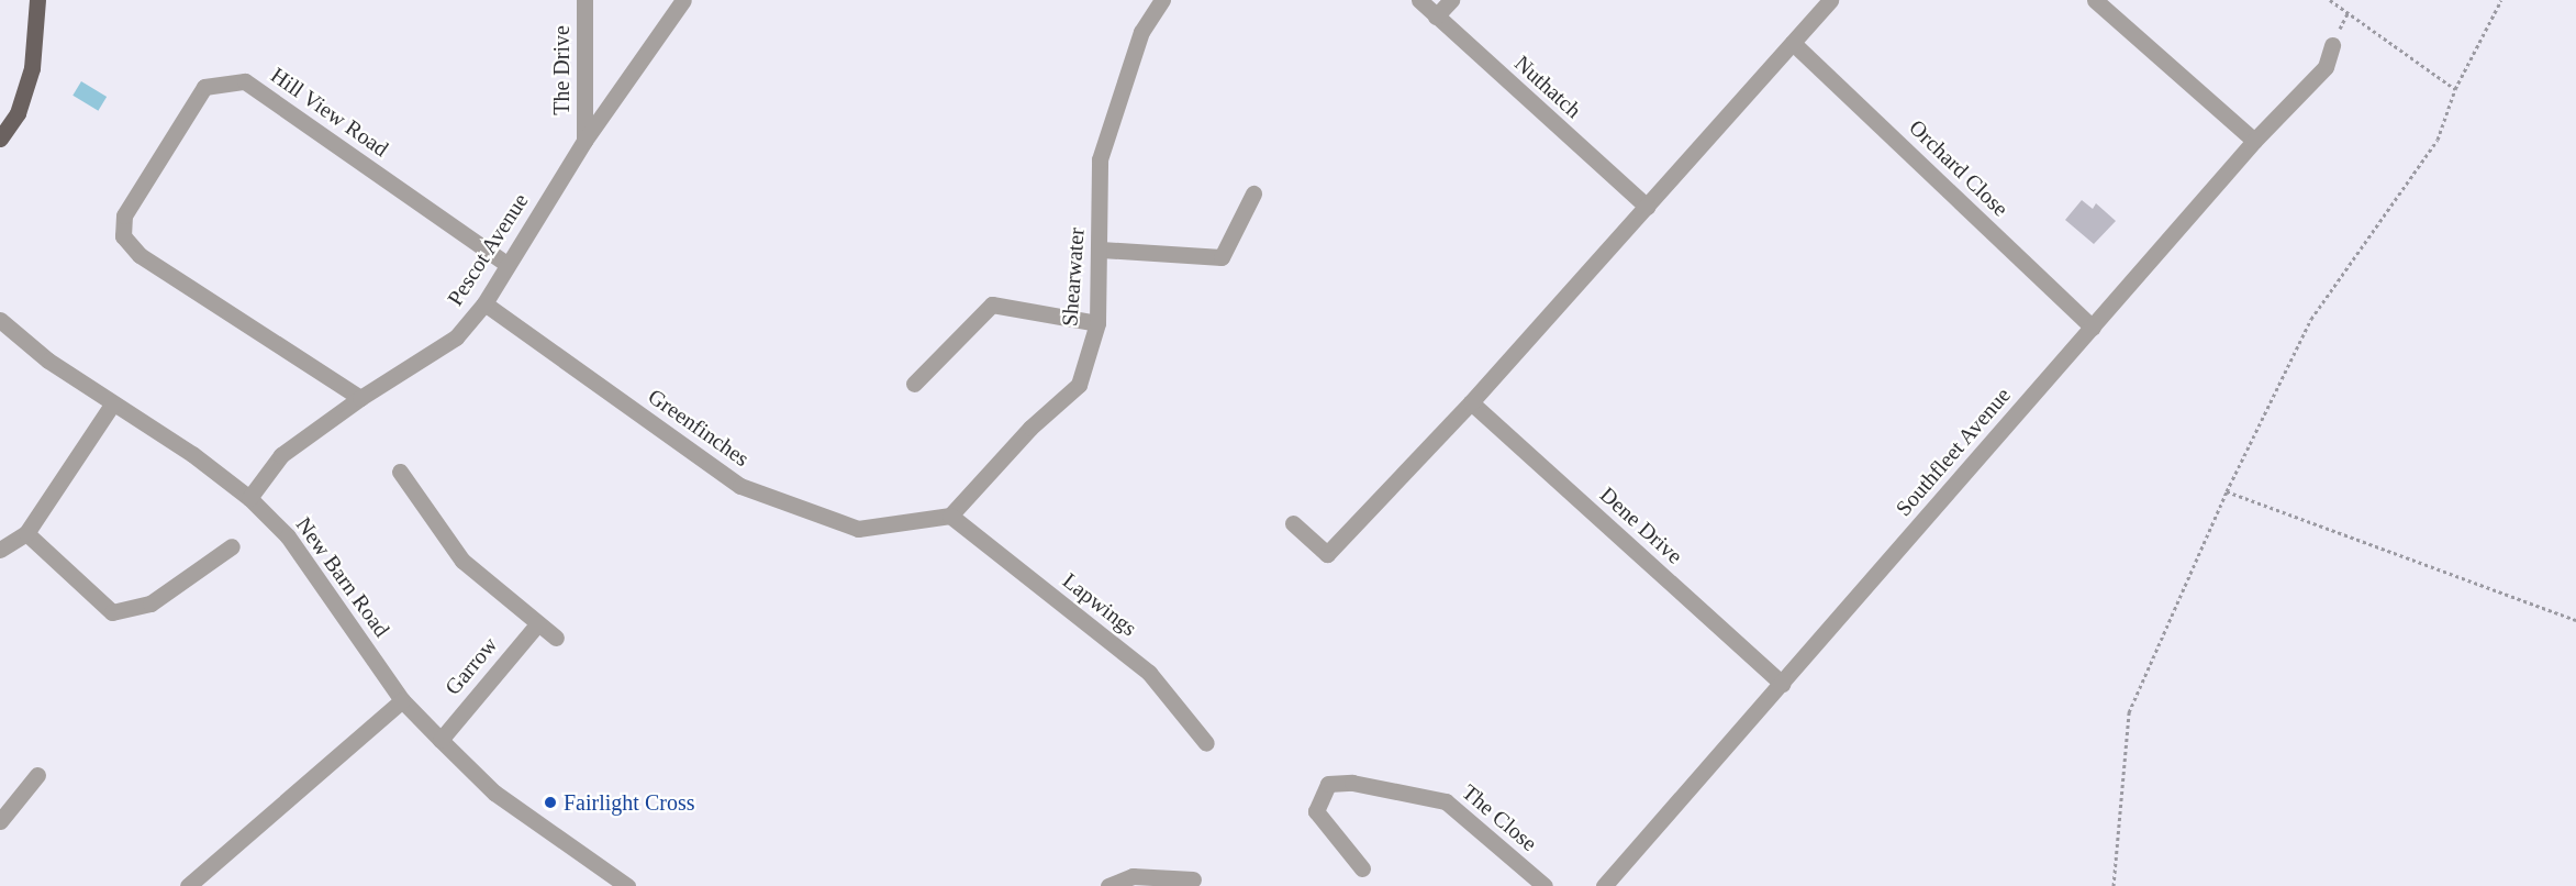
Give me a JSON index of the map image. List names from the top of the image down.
{
  "streets": {
    "street": [
      "The Drive",
      "Nuthatch",
      "Hill View Road",
      "Orchard Close",
      "Pescot Avenue",
      "Shearwater",
      "Greenfinches",
      "Southfleet Avenue",
      "Dene Drive",
      "New Barn Road",
      "Lapwings",
      "Garrow",
      "The Close"
    ]
  },
  "crossings": [
    ["The Drive", "Pescot Avenue"],
    ["Hill View Road", "Pescot Avenue"],
    ["Orchard Close", "Southfleet Avenue"],
    ["Pescot Avenue", "Greenfinches"],
    ["Pescot Avenue", "New Barn Road"],
    ["Shearwater", "Greenfinches"],
    ["Shearwater", "Lapwings"],
    ["Greenfinches", "Lapwings"],
    ["Southfleet Avenue", "Dene Drive"],
    ["New Barn Road", "Garrow"]
  ],
  "places": ["Fairlight Cross"]
}
